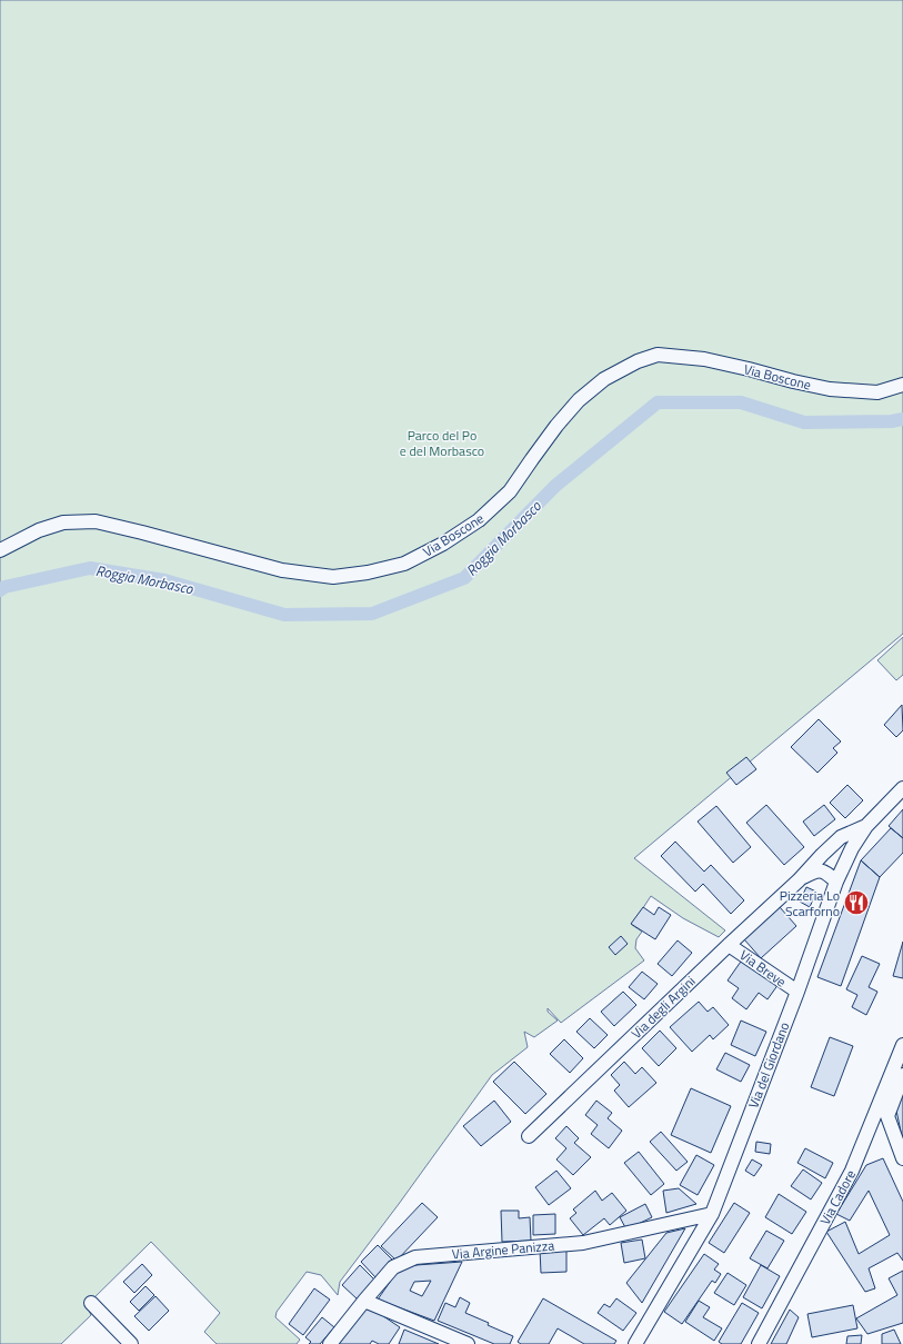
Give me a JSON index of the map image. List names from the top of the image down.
{
  "streets": {
    "street": [
      "Via Boscone",
      "Via Breve",
      "Via degli Argini",
      "Via del Giordano",
      "Via Cadore",
      "Via Argine Panizza"
    ]
  },
  "crossings": [
    ["Via Breve", "Via degli Argini"],
    ["Via Breve", "Via del Giordano"],
    ["Via degli Argini", "Via del Giordano"],
    ["Via del Giordano", "Via Argine Panizza"]
  ],
  "water": ["Roggia Morbasco"],
  "parks": ["Parco del Po e del Morbasco"],
  "places": {
    "restaurant": ["Pizzeria Lo Scarforno"]
  }
}
